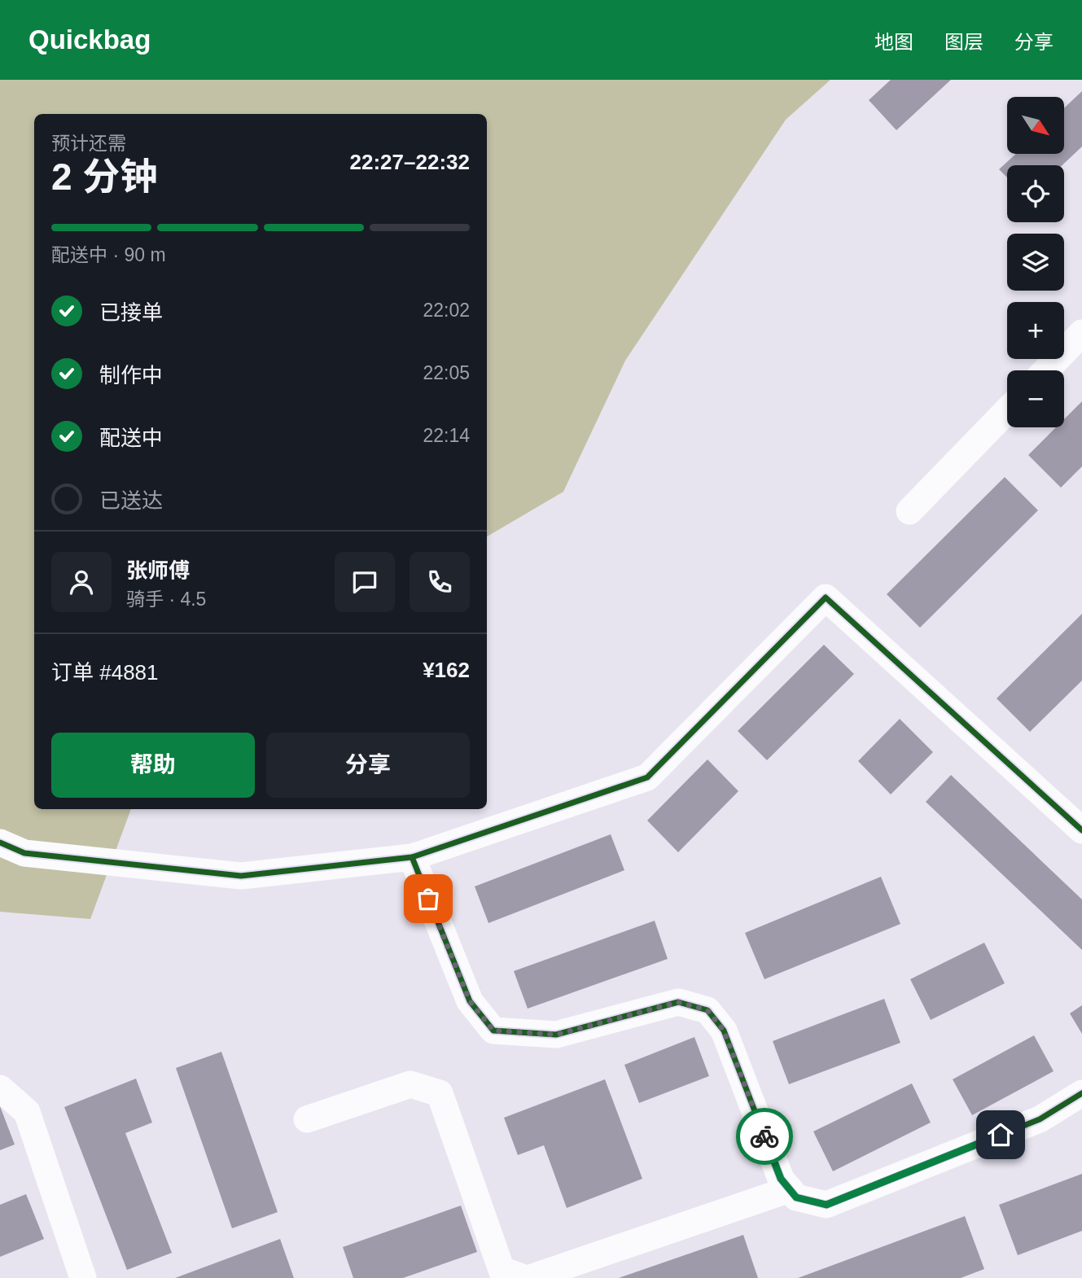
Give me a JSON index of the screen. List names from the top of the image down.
{
  "north": "bottom right",
  "page": {
    "header": "Quickbag",
    "nav": ["地图", "图层", "分享"],
    "map_buttons": ["+", "−"],
    "heading": ["2 分钟", "预计还需", "22:27–22:32"],
    "panel": [
      "张师傅",
      "骑手 · 4.5",
      "订单 #4881",
      "¥162"
    ],
    "bar": "配送中 · 90 m",
    "list": [
      ["已接单", "22:02"],
      ["制作中", "22:05"],
      ["配送中", "22:14"],
      "已送达"
    ],
    "buttons": ["帮助", "分享"]
  }
}
